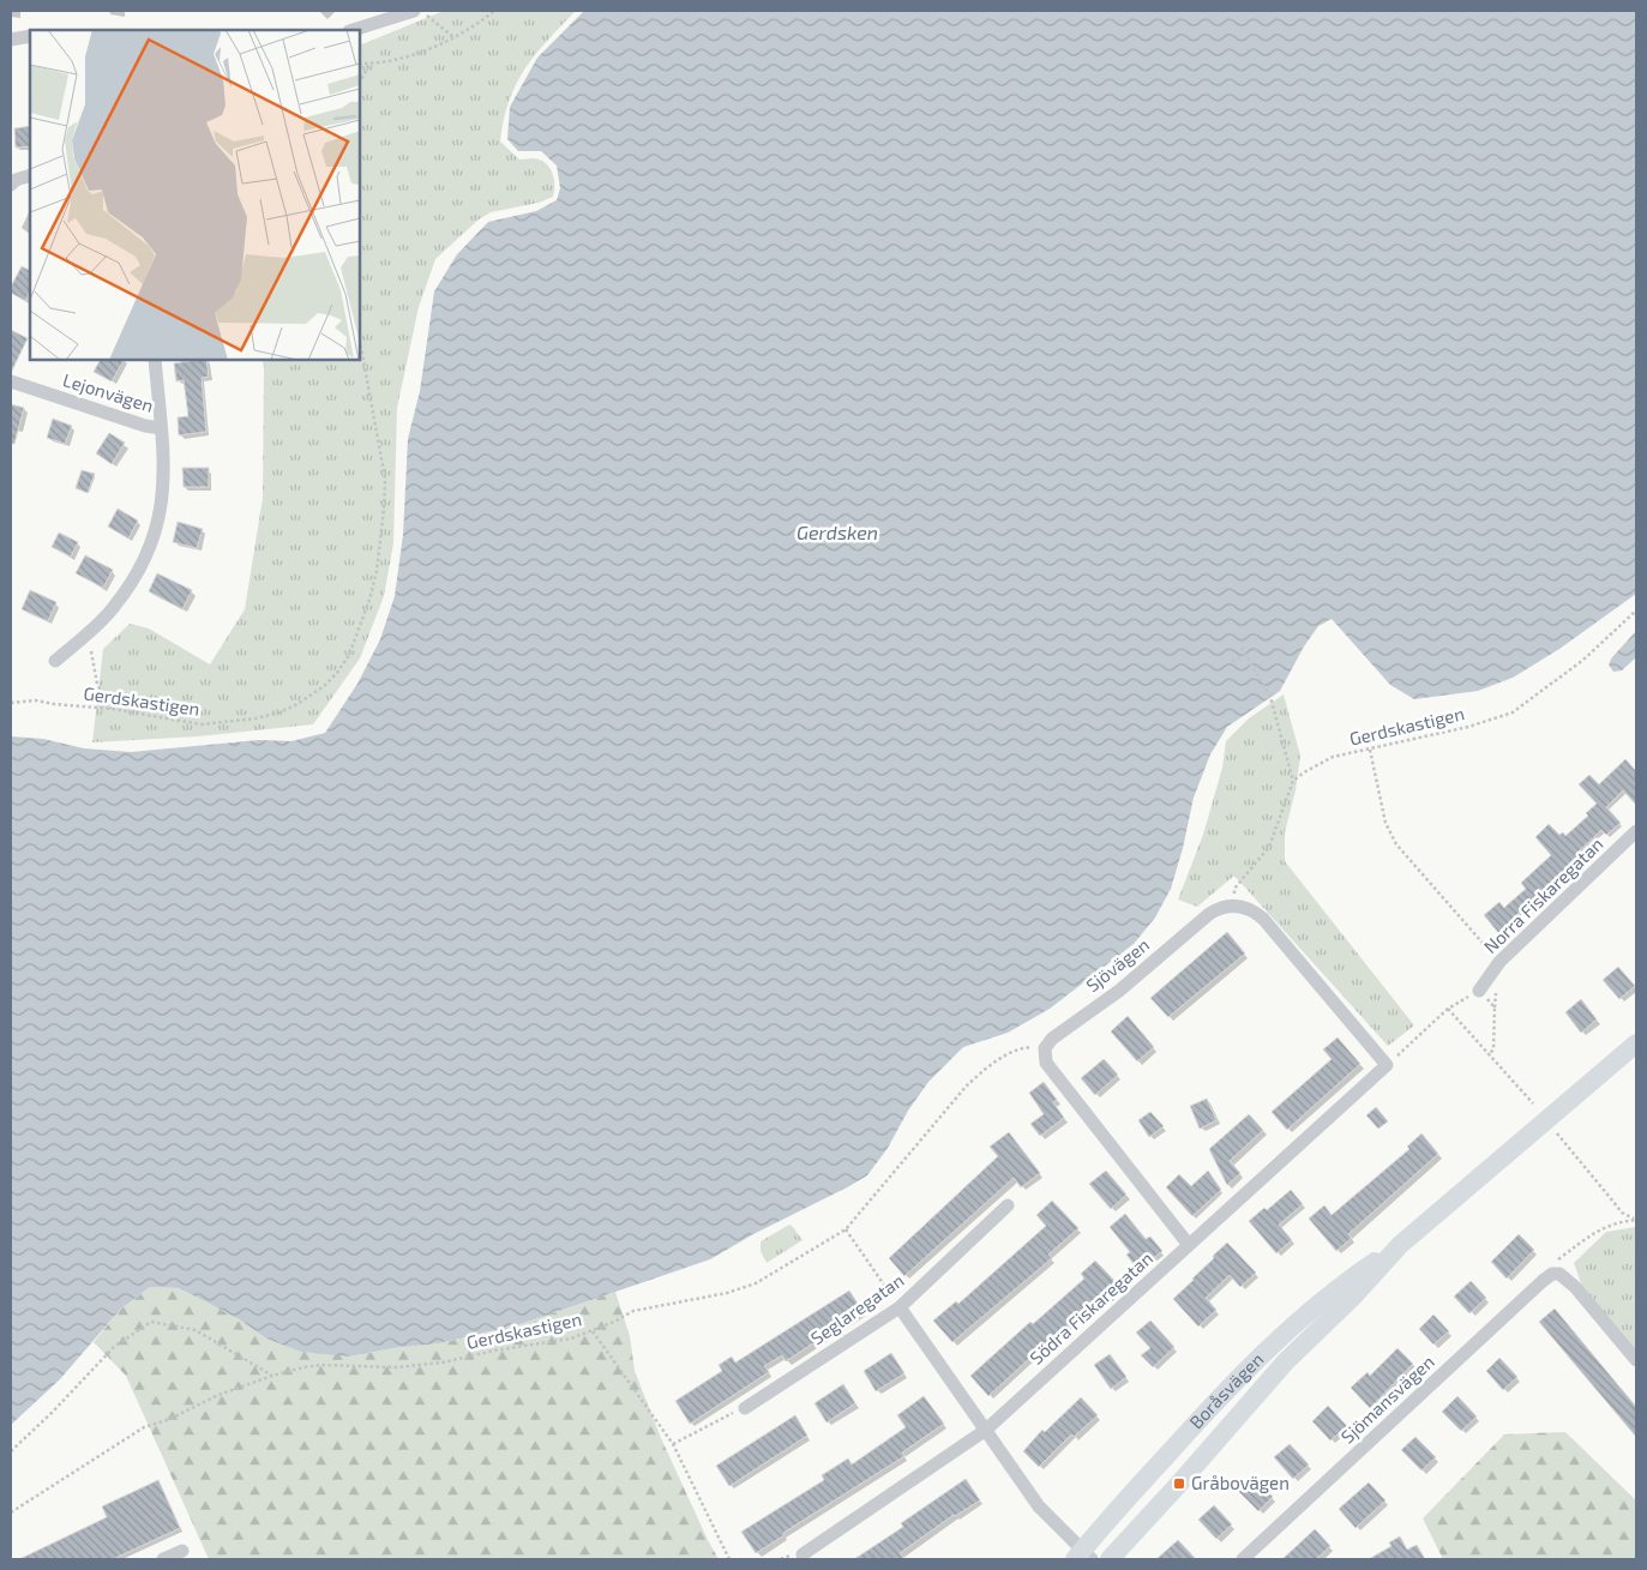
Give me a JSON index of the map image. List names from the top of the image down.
{
  "streets": {
    "main road": ["Boråsvägen"],
    "street": [
      "Lejonvägen",
      "Norra Fiskaregatan",
      "Sjövägen",
      "Södra Fiskaregatan",
      "Seglaregatan",
      "Sjömansvägen"
    ],
    "path": ["Gerdskastigen"]
  },
  "crossings": [
    ["Gerdskastigen", "Sjövägen"]
  ],
  "water": ["Gerdsken"],
  "places": {
    "transit": ["Gråbovägen"]
  }
}
